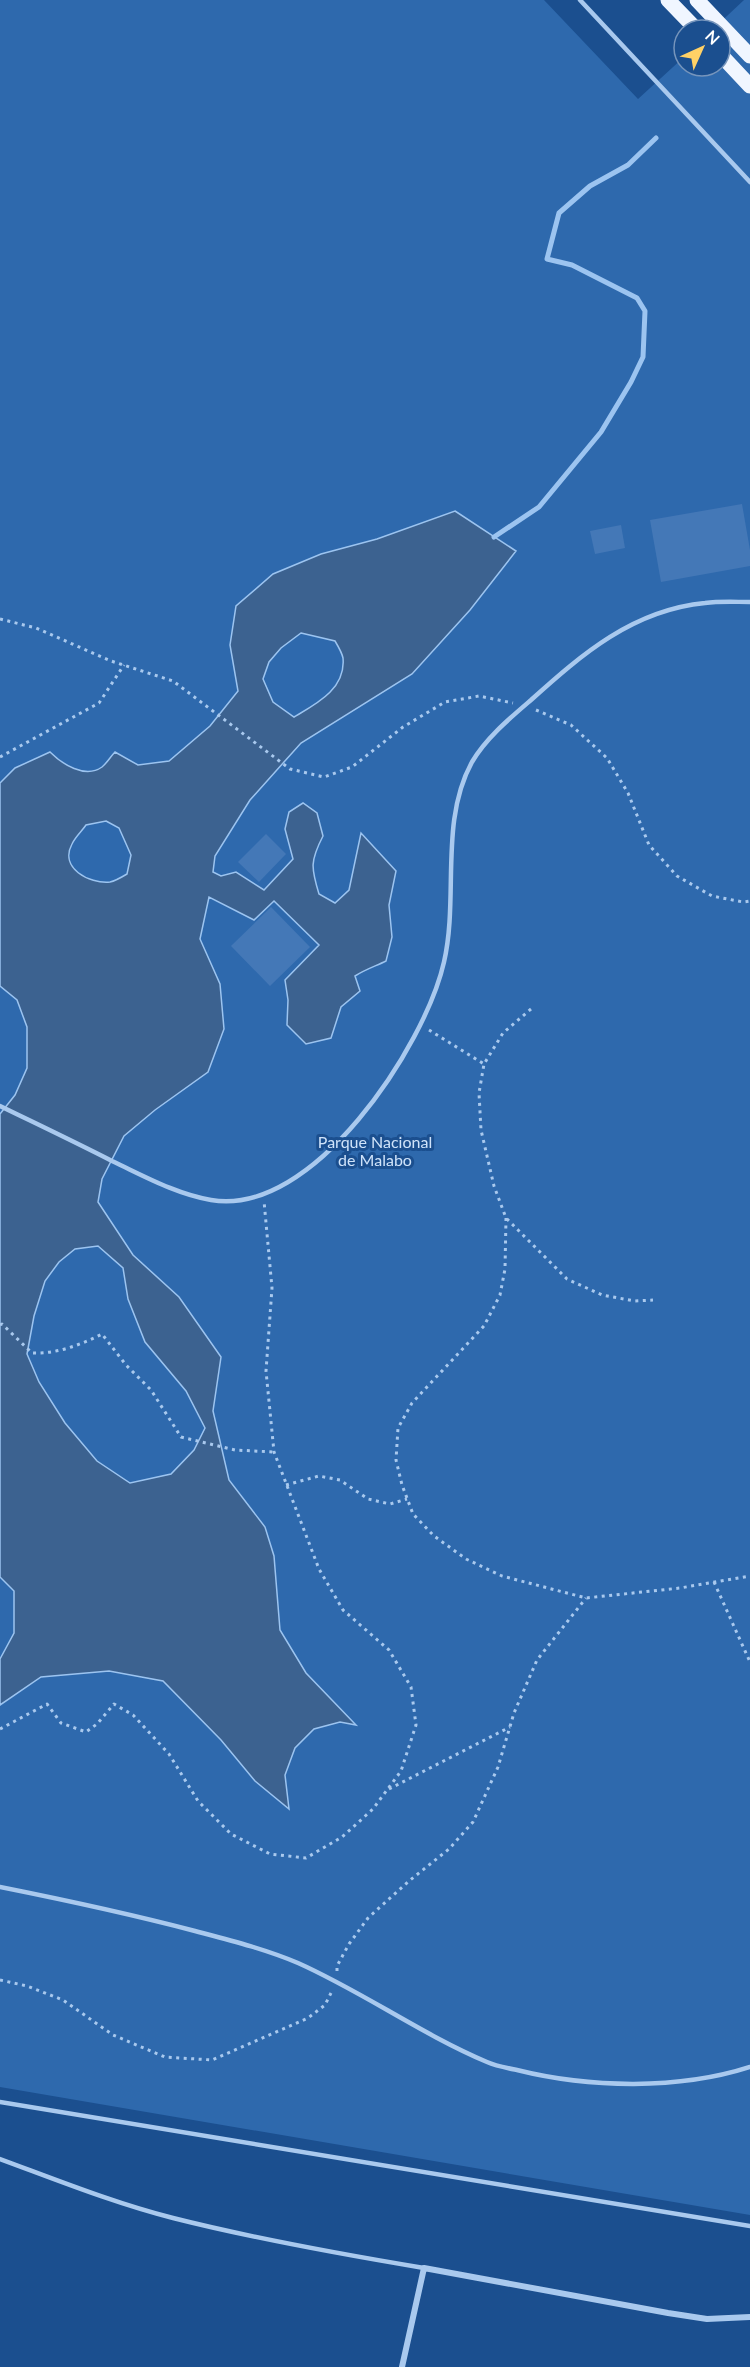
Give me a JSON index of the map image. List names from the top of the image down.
{
  "parks": ["Parque Nacional de Malabo"],
  "north": "top right"
}
